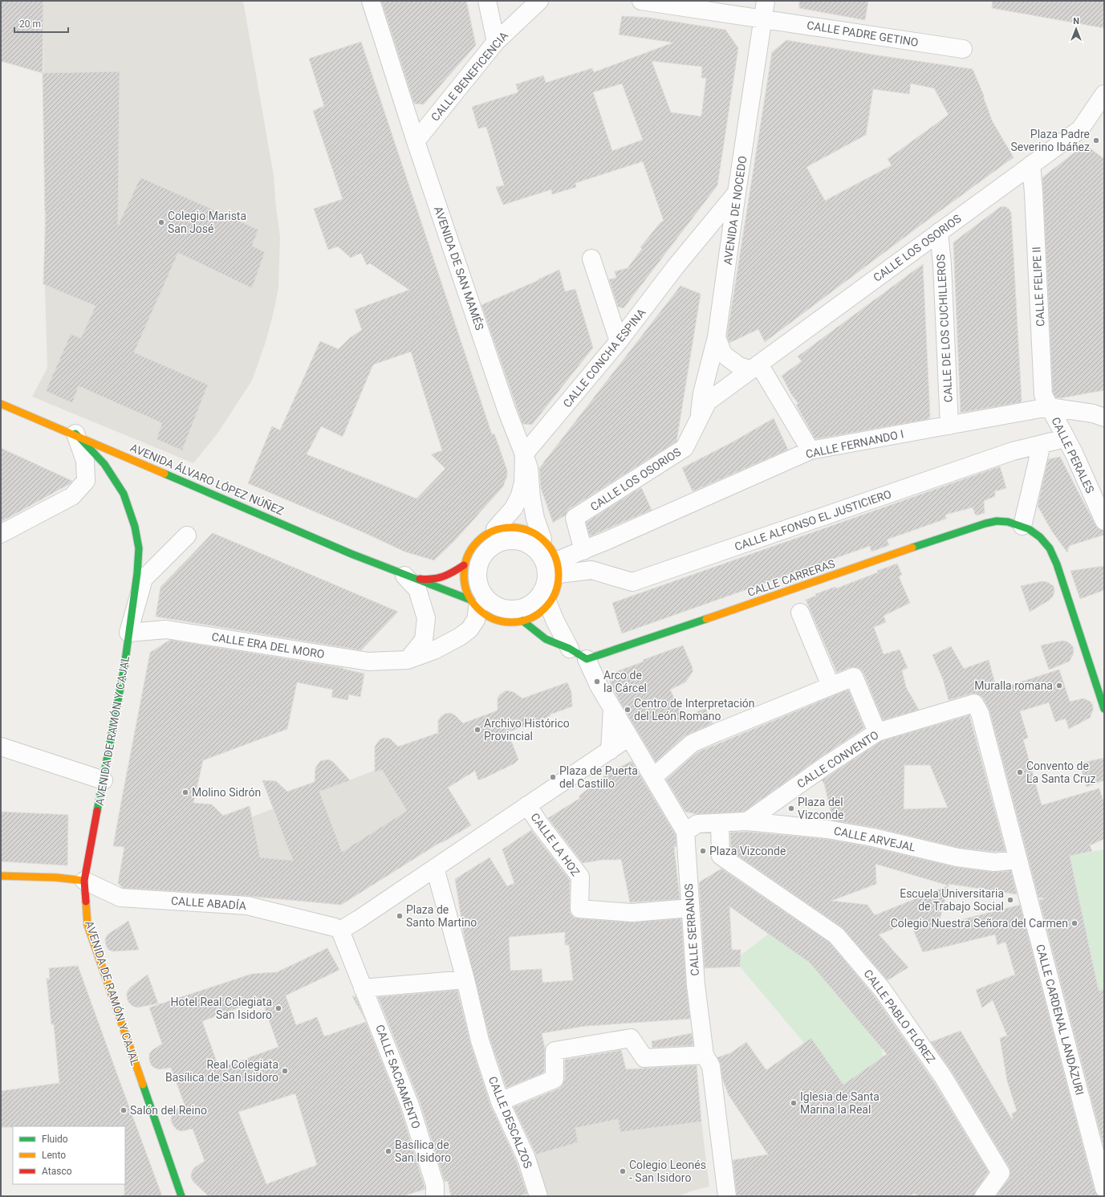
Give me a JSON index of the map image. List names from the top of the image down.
{
  "streets": {
    "street": [
      "CALLE PADRE GETINO",
      "CALLE BENEFICENCIA",
      "AVENIDA DE NOCEDO",
      "CALLE LOS OSORIOS",
      "AVENIDA DE SAN MAMÉS",
      "CALLE FELIPE II",
      "CALLE DE LOS CUCHILLEROS",
      "CALLE CONCHA ESPINA",
      "CALLE FERNANDO I",
      "CALLE PERALES",
      "AVENIDA ÁLVARO LÓPEZ NÚÑEZ",
      "CALLE ALFONSO EL JUSTICIERO",
      "CALLE CARRERAS",
      "CALLE ERA DEL MORO",
      "AVENIDA DE RAMÓN Y CAJAL",
      "CALLE CONVENTO",
      "CALLE ARVEJAL",
      "CALLE LA HOZ",
      "CALLE ABADÍA",
      "CALLE SERRANOS",
      "CALLE PABLO FLÓREZ",
      "CALLE CARDENAL LANDÁZURI",
      "CALLE SACRAMENTO",
      "CALLE DESCALZOS"
    ]
  },
  "crossings": [
    ["CALLE PADRE GETINO", "AVENIDA DE NOCEDO"],
    ["CALLE BENEFICENCIA", "AVENIDA DE SAN MAMÉS"],
    ["AVENIDA DE NOCEDO", "CALLE LOS OSORIOS"],
    ["AVENIDA DE NOCEDO", "CALLE CONCHA ESPINA"],
    ["CALLE LOS OSORIOS", "CALLE FELIPE II"],
    ["CALLE LOS OSORIOS", "CALLE DE LOS CUCHILLEROS"],
    ["CALLE LOS OSORIOS", "CALLE FERNANDO I"],
    ["AVENIDA DE SAN MAMÉS", "CALLE CONCHA ESPINA"],
    ["AVENIDA DE SAN MAMÉS", "CALLE FERNANDO I"],
    ["AVENIDA DE SAN MAMÉS", "AVENIDA ÁLVARO LÓPEZ NÚÑEZ"],
    ["AVENIDA DE SAN MAMÉS", "CALLE ALFONSO EL JUSTICIERO"],
    ["AVENIDA DE SAN MAMÉS", "CALLE ERA DEL MORO"],
    ["CALLE FELIPE II", "CALLE FERNANDO I"],
    ["CALLE FELIPE II", "CALLE PERALES"],
    ["CALLE DE LOS CUCHILLEROS", "CALLE FERNANDO I"],
    ["CALLE FERNANDO I", "CALLE PERALES"],
    ["CALLE FERNANDO I", "AVENIDA ÁLVARO LÓPEZ NÚÑEZ"],
    ["CALLE FERNANDO I", "CALLE ALFONSO EL JUSTICIERO"],
    ["CALLE FERNANDO I", "CALLE ERA DEL MORO"],
    ["CALLE PERALES", "CALLE ALFONSO EL JUSTICIERO"],
    ["AVENIDA ÁLVARO LÓPEZ NÚÑEZ", "CALLE ALFONSO EL JUSTICIERO"],
    ["AVENIDA ÁLVARO LÓPEZ NÚÑEZ", "CALLE ERA DEL MORO"],
    ["AVENIDA ÁLVARO LÓPEZ NÚÑEZ", "AVENIDA DE RAMÓN Y CAJAL"],
    ["CALLE ALFONSO EL JUSTICIERO", "CALLE ERA DEL MORO"],
    ["CALLE CARRERAS", "CALLE SERRANOS"],
    ["CALLE ERA DEL MORO", "AVENIDA DE RAMÓN Y CAJAL"],
    ["AVENIDA DE RAMÓN Y CAJAL", "CALLE ABADÍA"],
    ["CALLE CONVENTO", "CALLE ARVEJAL"],
    ["CALLE CONVENTO", "CALLE CARDENAL LANDÁZURI"],
    ["CALLE ARVEJAL", "CALLE SERRANOS"],
    ["CALLE ARVEJAL", "CALLE PABLO FLÓREZ"],
    ["CALLE ARVEJAL", "CALLE CARDENAL LANDÁZURI"],
    ["CALLE LA HOZ", "CALLE SERRANOS"],
    ["CALLE ABADÍA", "CALLE SACRAMENTO"]
  ],
  "places": [
    "Plaza Padre Severino Ibáñez",
    "Colegio Marista San José",
    "Arco de la Cárcel",
    "Muralla romana",
    "Centro de Interpretación del León Romano",
    "Archivo Histórico Provincial",
    "Convento de La Santa Cruz",
    "Plaza de Puerta del Castillo",
    "Molino Sidrón",
    "Plaza del Vizconde",
    "Plaza Vizconde",
    "Escuela Universitaria de Trabajo Social",
    "Plaza de Santo Martino",
    "Colegio Nuestra Señora del Carmen",
    "Hotel Real Colegiata San Isidoro",
    "Real Colegiata Basílica de San Isidoro",
    "Iglesia de Santa Marina la Real",
    "Salón del Reino",
    "Basílica de San Isidoro",
    "Colegio Leonés - San Isidoro"
  ],
  "legend": ["Fluido", "Lento", "Atasco"],
  "scale_bar": "20 m",
  "north": "top"
}
